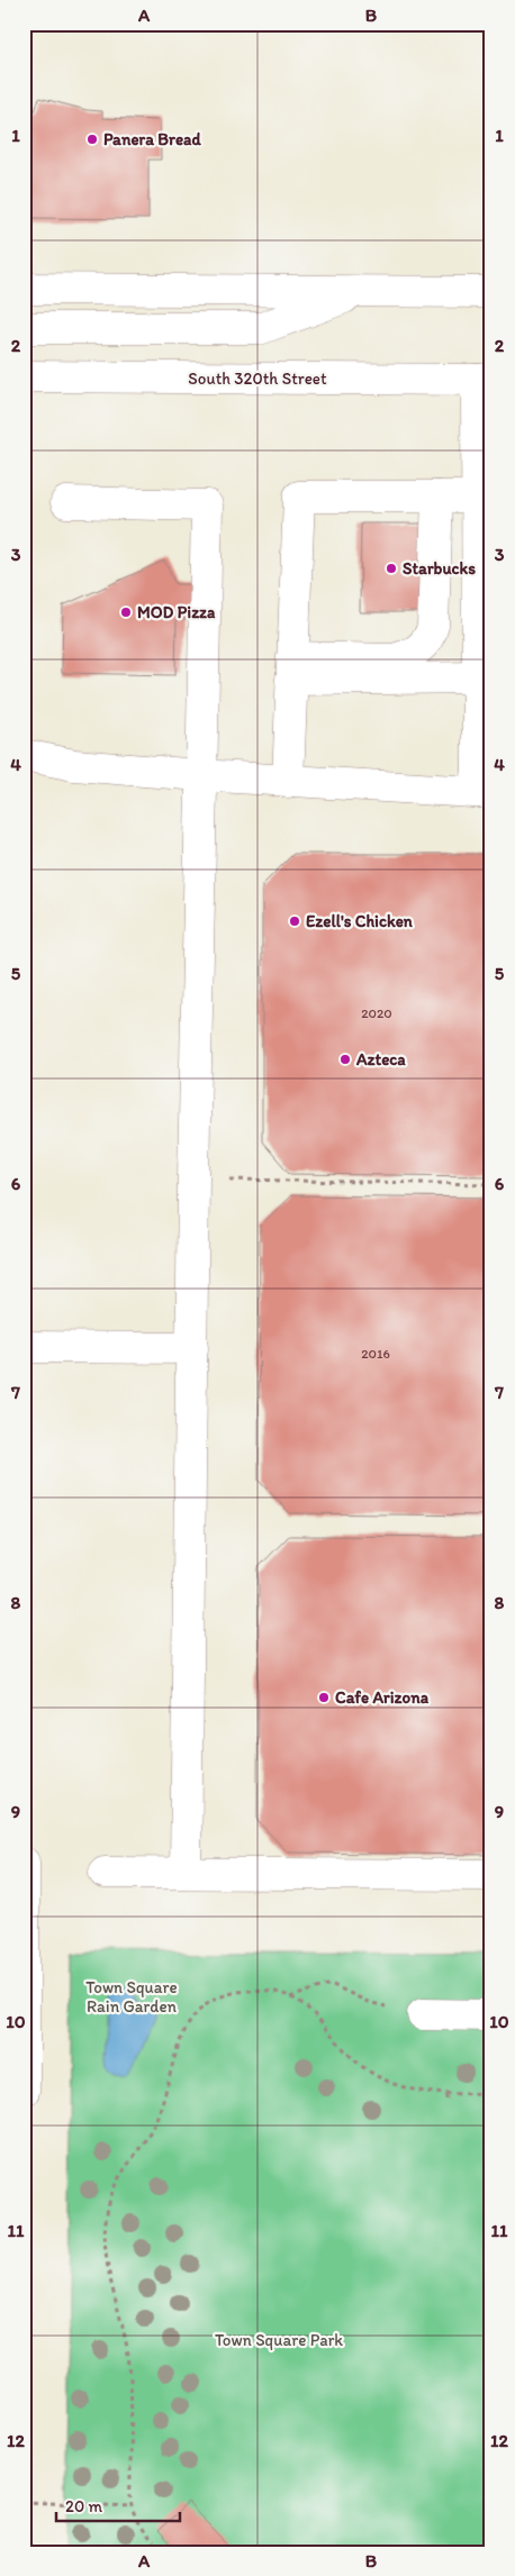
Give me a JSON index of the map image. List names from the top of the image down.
{
  "streets": {
    "main road": ["South 320th Street"]
  },
  "parks": ["Town Square Rain Garden", "Town Square Park"],
  "places": [
    "Panera Bread",
    "Starbucks",
    "MOD Pizza",
    "Ezell's Chicken",
    "Azteca",
    "Cafe Arizona"
  ],
  "house_numbers": ["2020", "2016"],
  "scale_bar": "20 m",
  "grid": {
    "columns": ["A", "B"],
    "rows": [
      "1",
      "2",
      "3",
      "4",
      "5",
      "6",
      "7",
      "8",
      "9",
      "10",
      "11",
      "12"
    ]
  }
}
